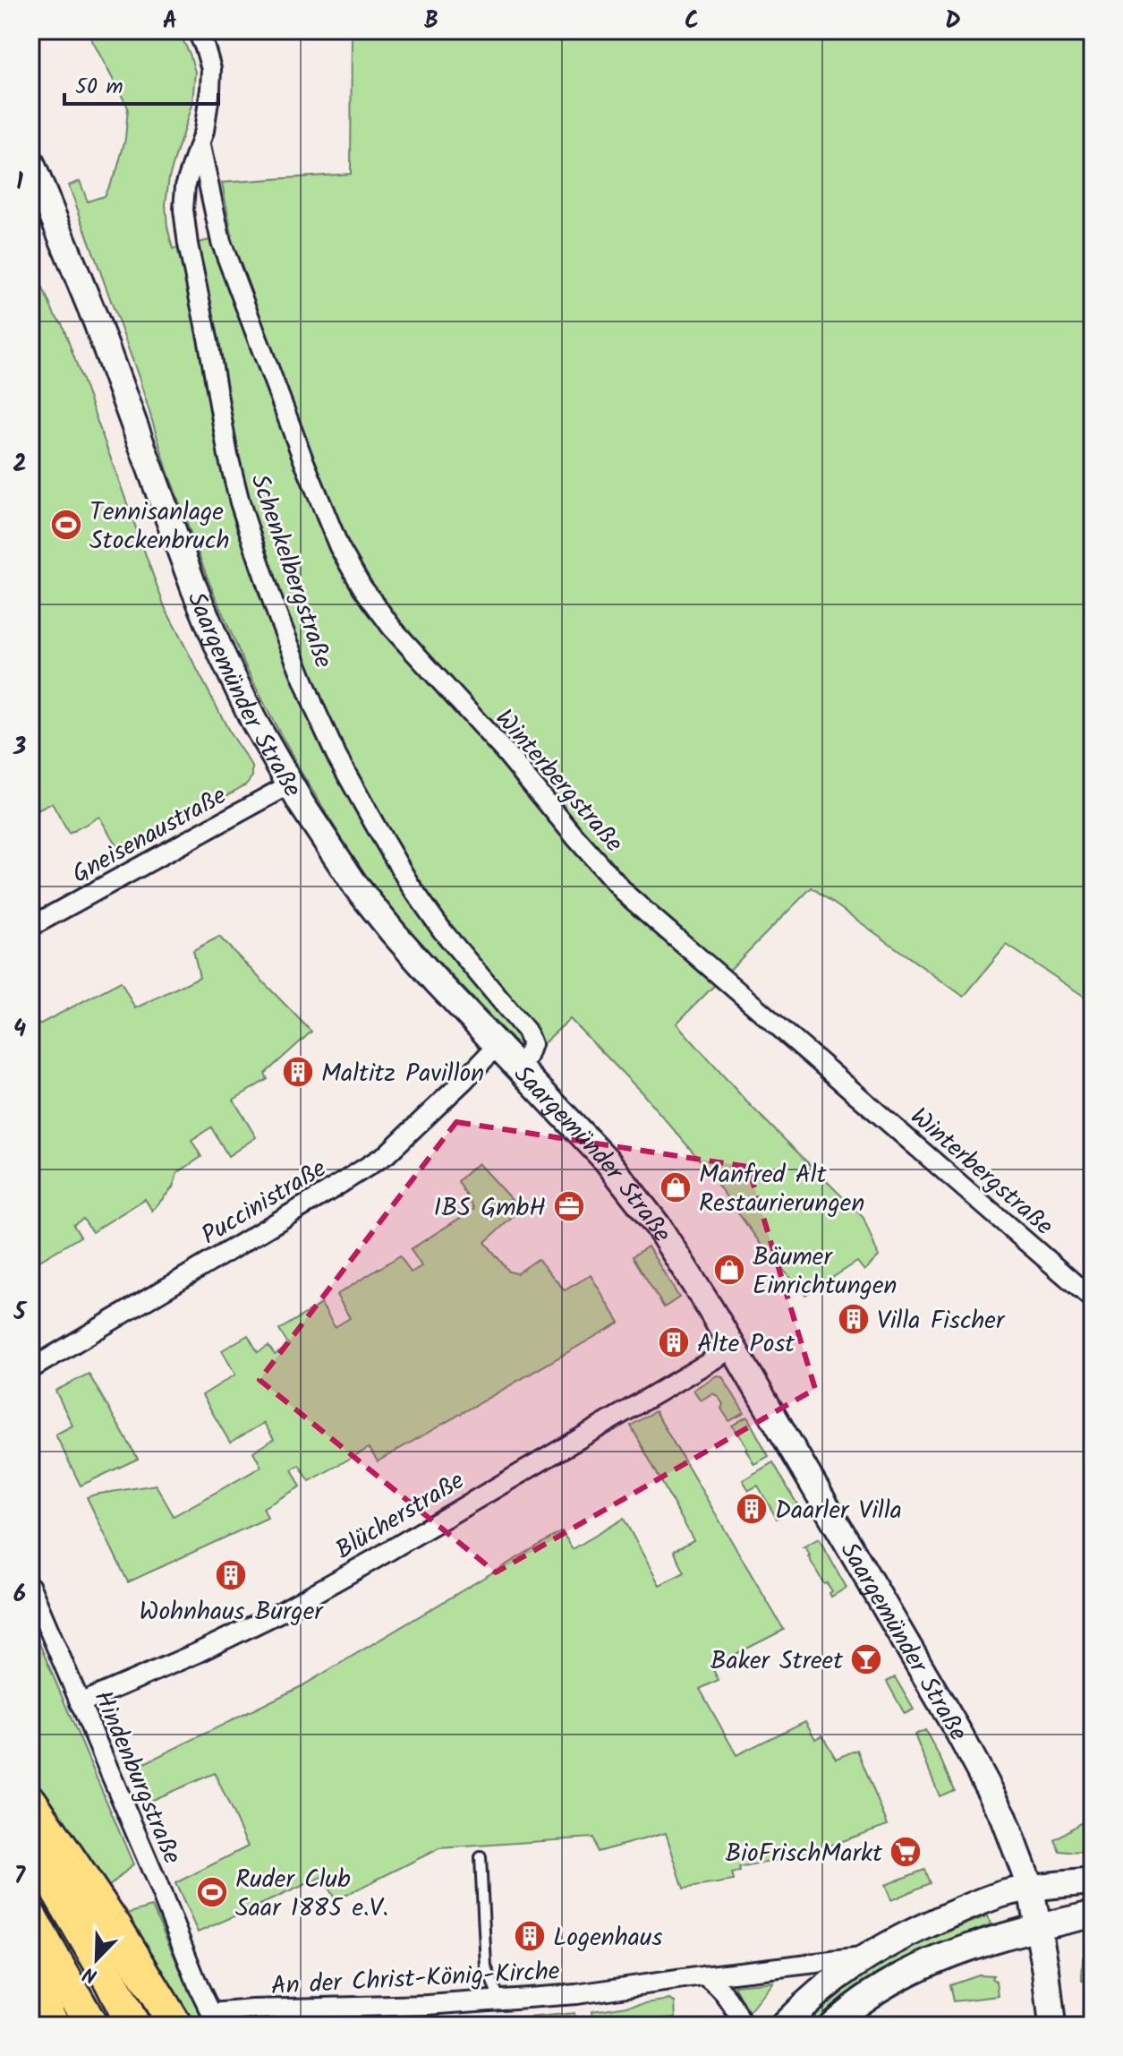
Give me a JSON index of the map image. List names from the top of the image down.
{
  "streets": {
    "street": [
      "Schenkelbergstraße",
      "Saargemünder Straße",
      "Winterbergstraße",
      "Gneisenaustraße",
      "Puccinistraße",
      "Blücherstraße",
      "Hindenburgstraße",
      "An der Christ-König-Kirche"
    ]
  },
  "crossings": [
    ["Schenkelbergstraße", "Saargemünder Straße"],
    ["Schenkelbergstraße", "Winterbergstraße"],
    ["Saargemünder Straße", "Gneisenaustraße"],
    ["Saargemünder Straße", "Puccinistraße"],
    ["Saargemünder Straße", "Blücherstraße"],
    ["Blücherstraße", "Hindenburgstraße"],
    ["Hindenburgstraße", "An der Christ-König-Kirche"]
  ],
  "places": {
    "sports": ["Tennisanlage Stockenbruch", "Ruder Club Saar 1885 e.V."],
    "building": [
      "Maltitz Pavillon",
      "Villa Fischer",
      "Alte Post",
      "Daarler Villa",
      "Wohnhaus Burger",
      "Logenhaus"
    ],
    "shop": ["Manfred Alt Restaurierungen", "Bäumer Einrichtungen"],
    "office": ["IBS GmbH"],
    "bar": ["Baker Street"],
    "supermarket": ["BioFrischMarkt"]
  },
  "scale_bar": "50 m",
  "north": "bottom left",
  "grid": {
    "columns": [
      "A",
      "B",
      "C",
      "D"
    ],
    "rows": [
      "1",
      "2",
      "3",
      "4",
      "5",
      "6",
      "7"
    ]
  }
}
